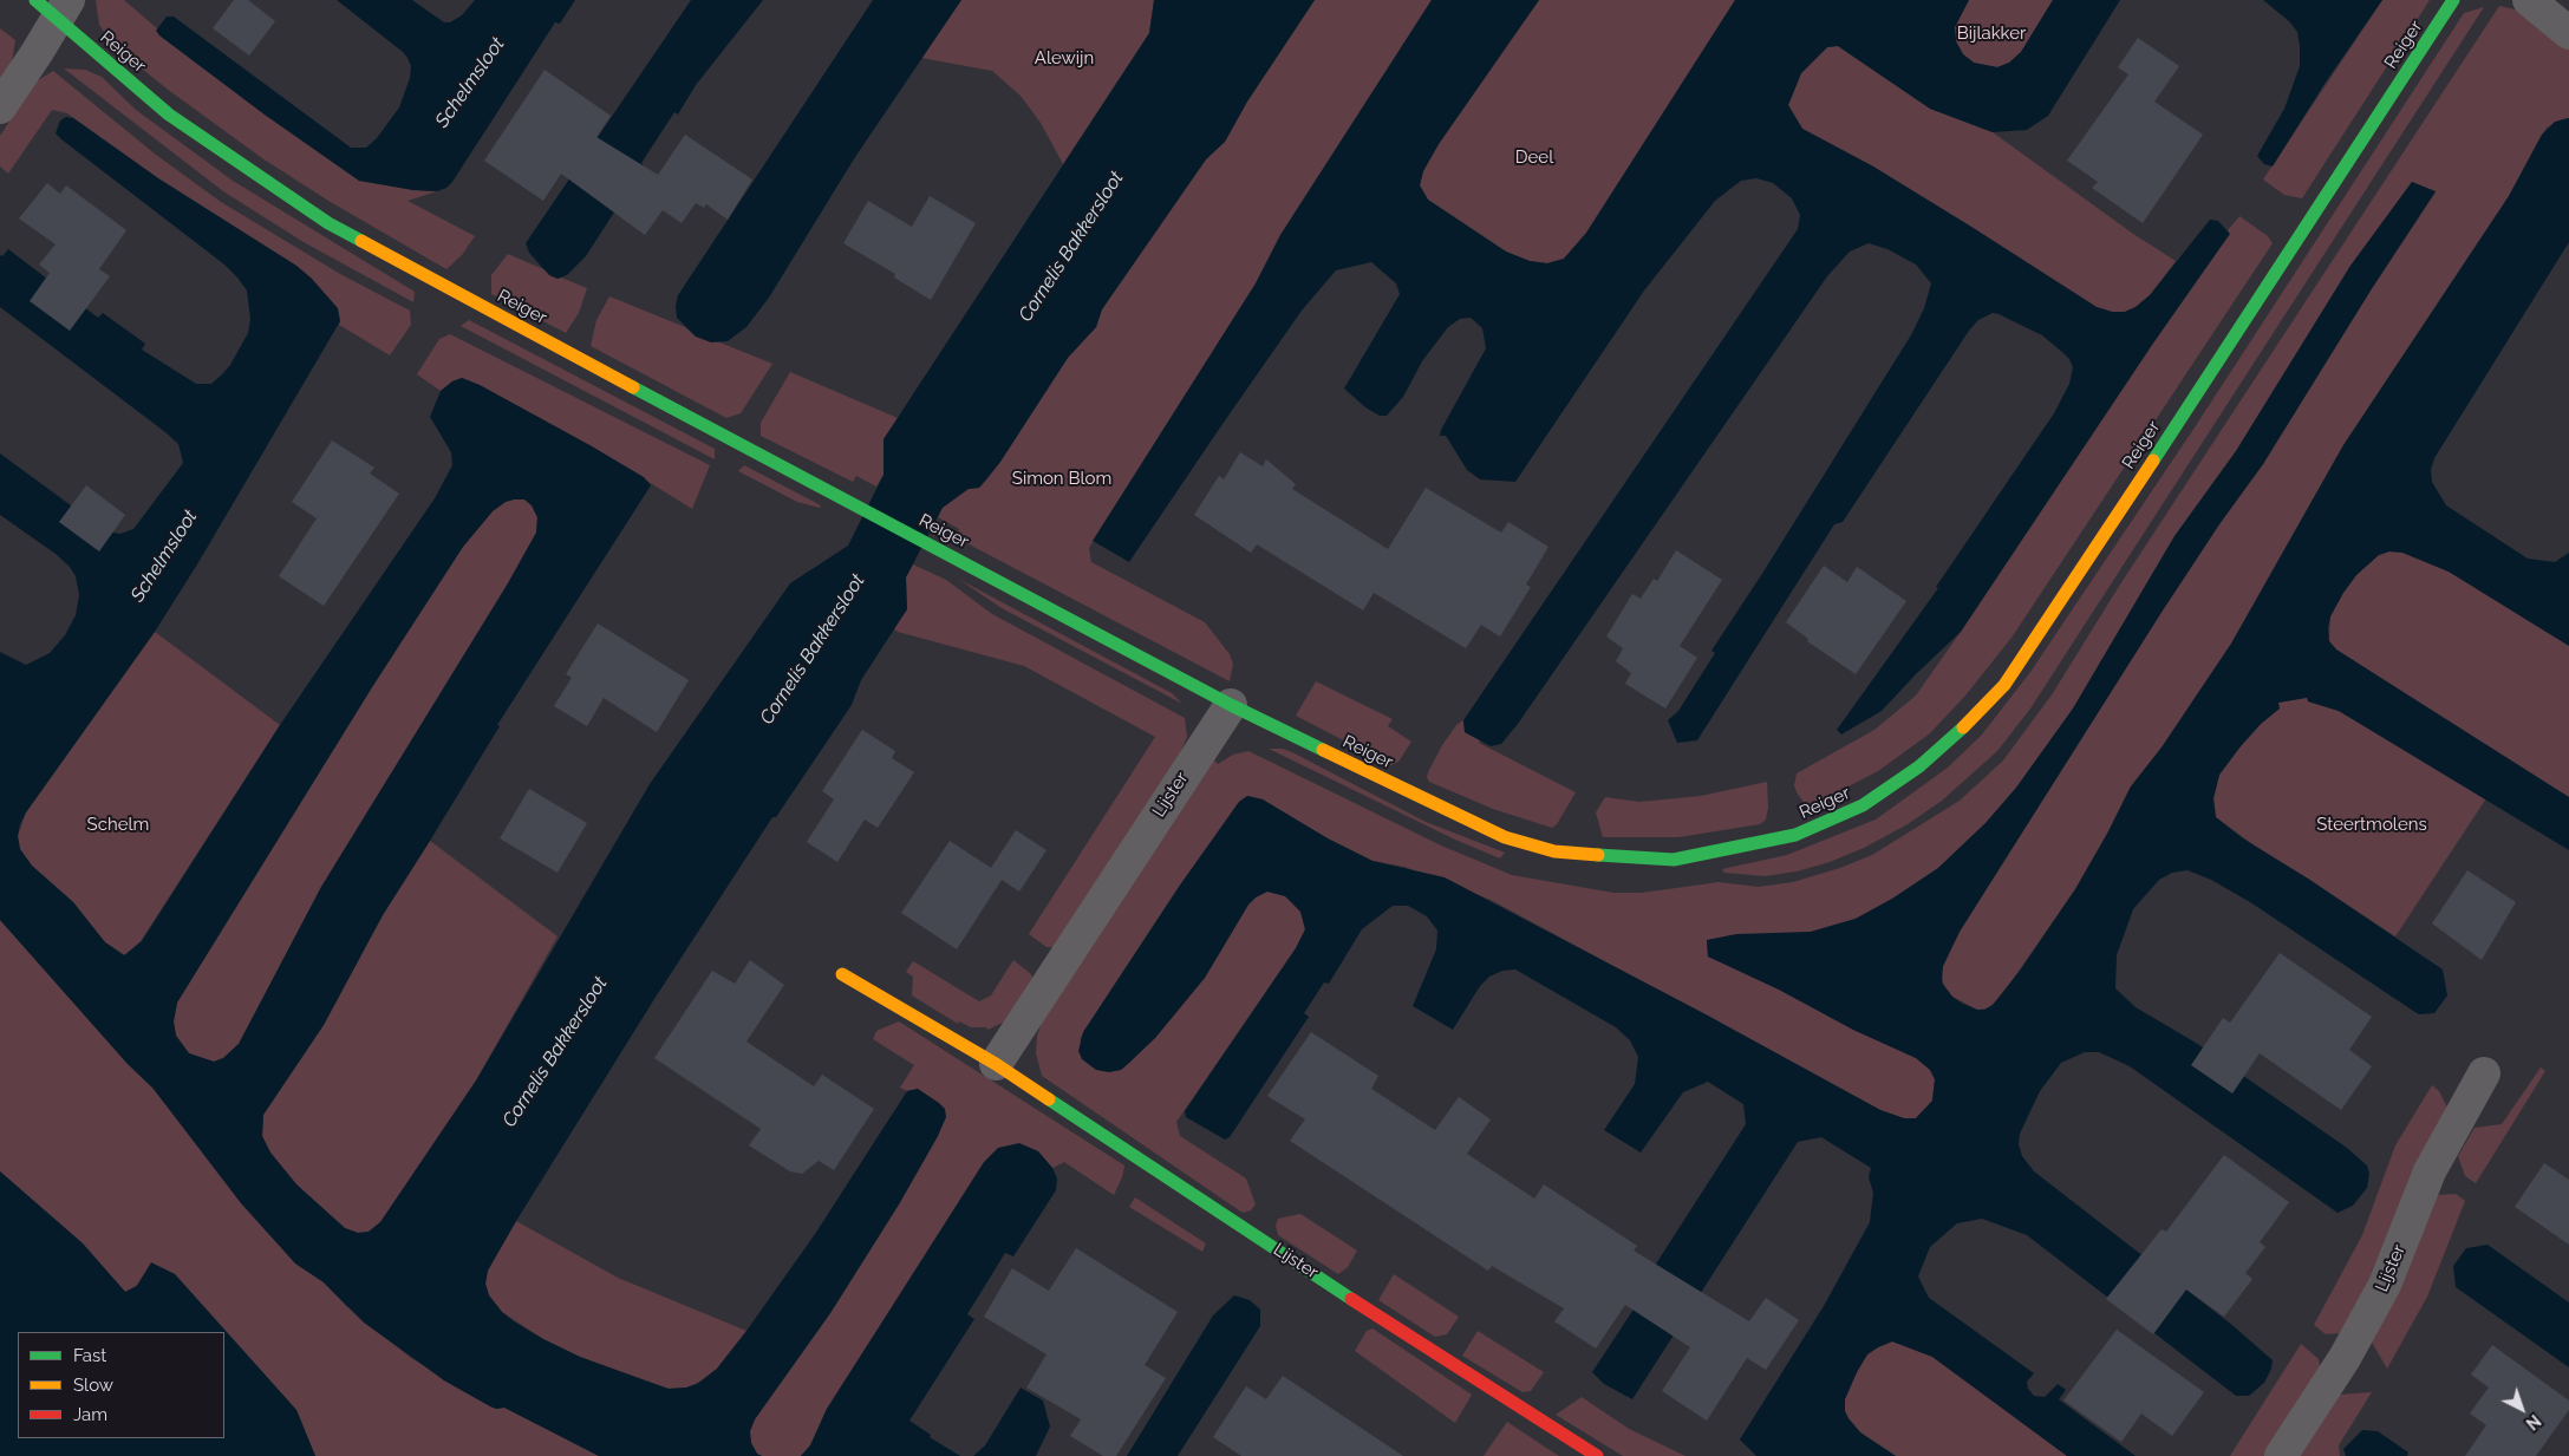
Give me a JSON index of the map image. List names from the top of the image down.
{
  "streets": {
    "street": ["Reiger", "Lijster"]
  },
  "crossings": [
    ["Reiger", "Lijster"]
  ],
  "water": ["Schelmsloot", "Cornelis Bakkersloot"],
  "parks": [
    "Bijlakker",
    "Alewijn",
    "Deel",
    "Simon Blom",
    "Schelm",
    "Steertmolens"
  ],
  "legend": ["Fast", "Slow", "Jam"],
  "north": "bottom right"
}
